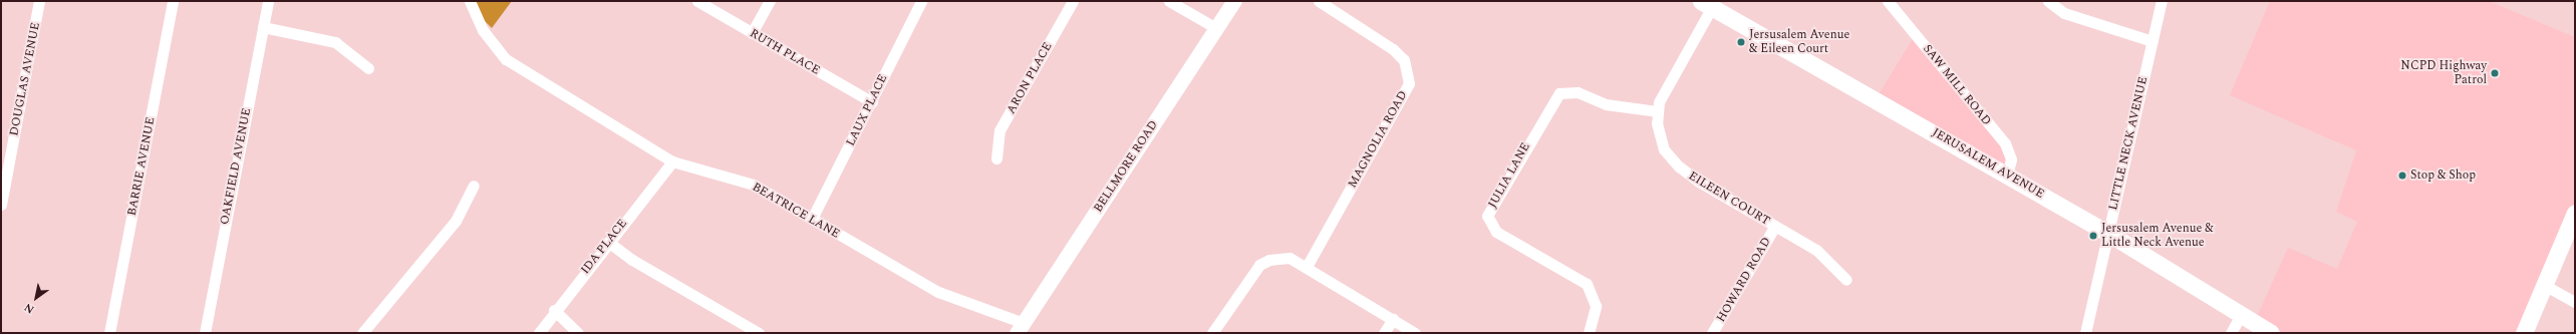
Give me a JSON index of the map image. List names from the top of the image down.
{
  "streets": {
    "main road": ["JERUSALEM AVENUE", "BELLMORE ROAD"],
    "street": [
      "RUTH PLACE",
      "ARON PLACE",
      "DOUGLAS AVENUE",
      "SAW MILL ROAD",
      "LAUX PLACE",
      "MAGNOLIA ROAD",
      "LITTLE NECK AVENUE",
      "BARRIE AVENUE",
      "OAKFIELD AVENUE",
      "JULIA LANE",
      "EILEEN COURT",
      "BEATRICE LANE",
      "IDA PLACE",
      "HOWARD ROAD"
    ]
  },
  "crossings": [
    ["RUTH PLACE", "LAUX PLACE"],
    ["SAW MILL ROAD", "JERUSALEM AVENUE"],
    ["LAUX PLACE", "BEATRICE LANE"],
    ["LITTLE NECK AVENUE", "JERUSALEM AVENUE"],
    ["JERUSALEM AVENUE", "EILEEN COURT"],
    ["BELLMORE ROAD", "BEATRICE LANE"],
    ["JULIA LANE", "EILEEN COURT"],
    ["EILEEN COURT", "HOWARD ROAD"],
    ["BEATRICE LANE", "IDA PLACE"]
  ],
  "places": [
    "Jersusalem Avenue & Eileen Court",
    "NCPD Highway Patrol",
    "Stop & Shop",
    "Jersusalem Avenue & Little Neck Avenue"
  ],
  "north": "bottom left"
}
